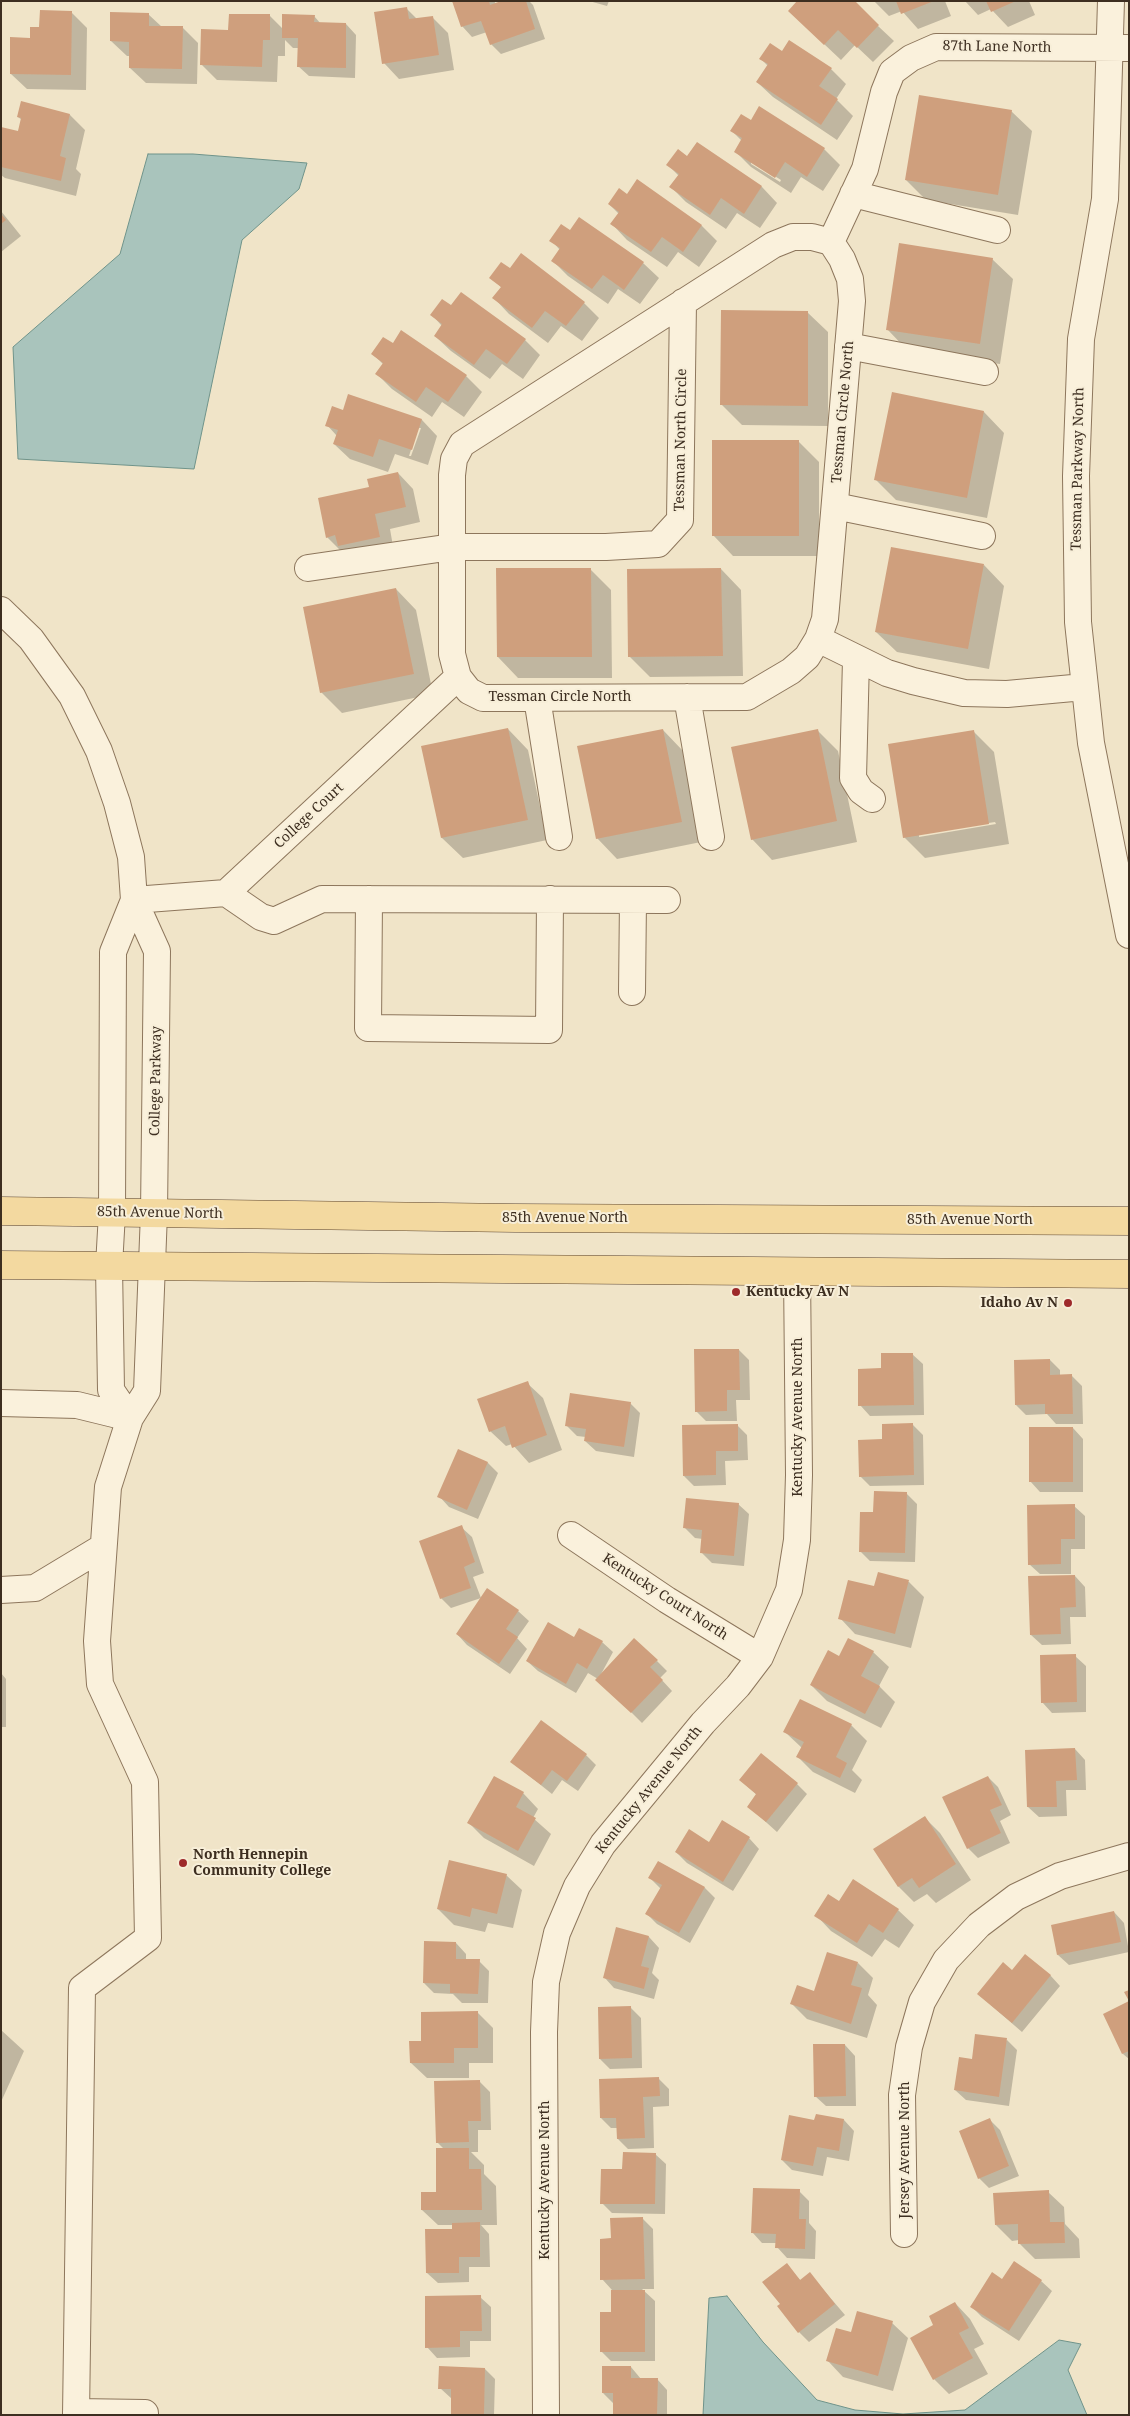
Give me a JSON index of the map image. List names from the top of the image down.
{
  "streets": {
    "main road": ["85th Avenue North"],
    "street": [
      "87th Lane North",
      "Tessman Circle North",
      "Tessman North Circle",
      "Tessman Parkway North",
      "College Court",
      "College Parkway",
      "Kentucky Avenue North",
      "Kentucky Court North",
      "Jersey Avenue North"
    ]
  },
  "crossings": [
    ["87th Lane North", "Tessman Circle North"],
    ["87th Lane North", "Tessman Parkway North"],
    ["Tessman Circle North", "College Court"],
    ["College Parkway", "85th Avenue North"],
    ["Kentucky Avenue North", "Kentucky Court North"]
  ],
  "places": ["Kentucky Av N", "Idaho Av N", "North Hennepin Community College"]
}
